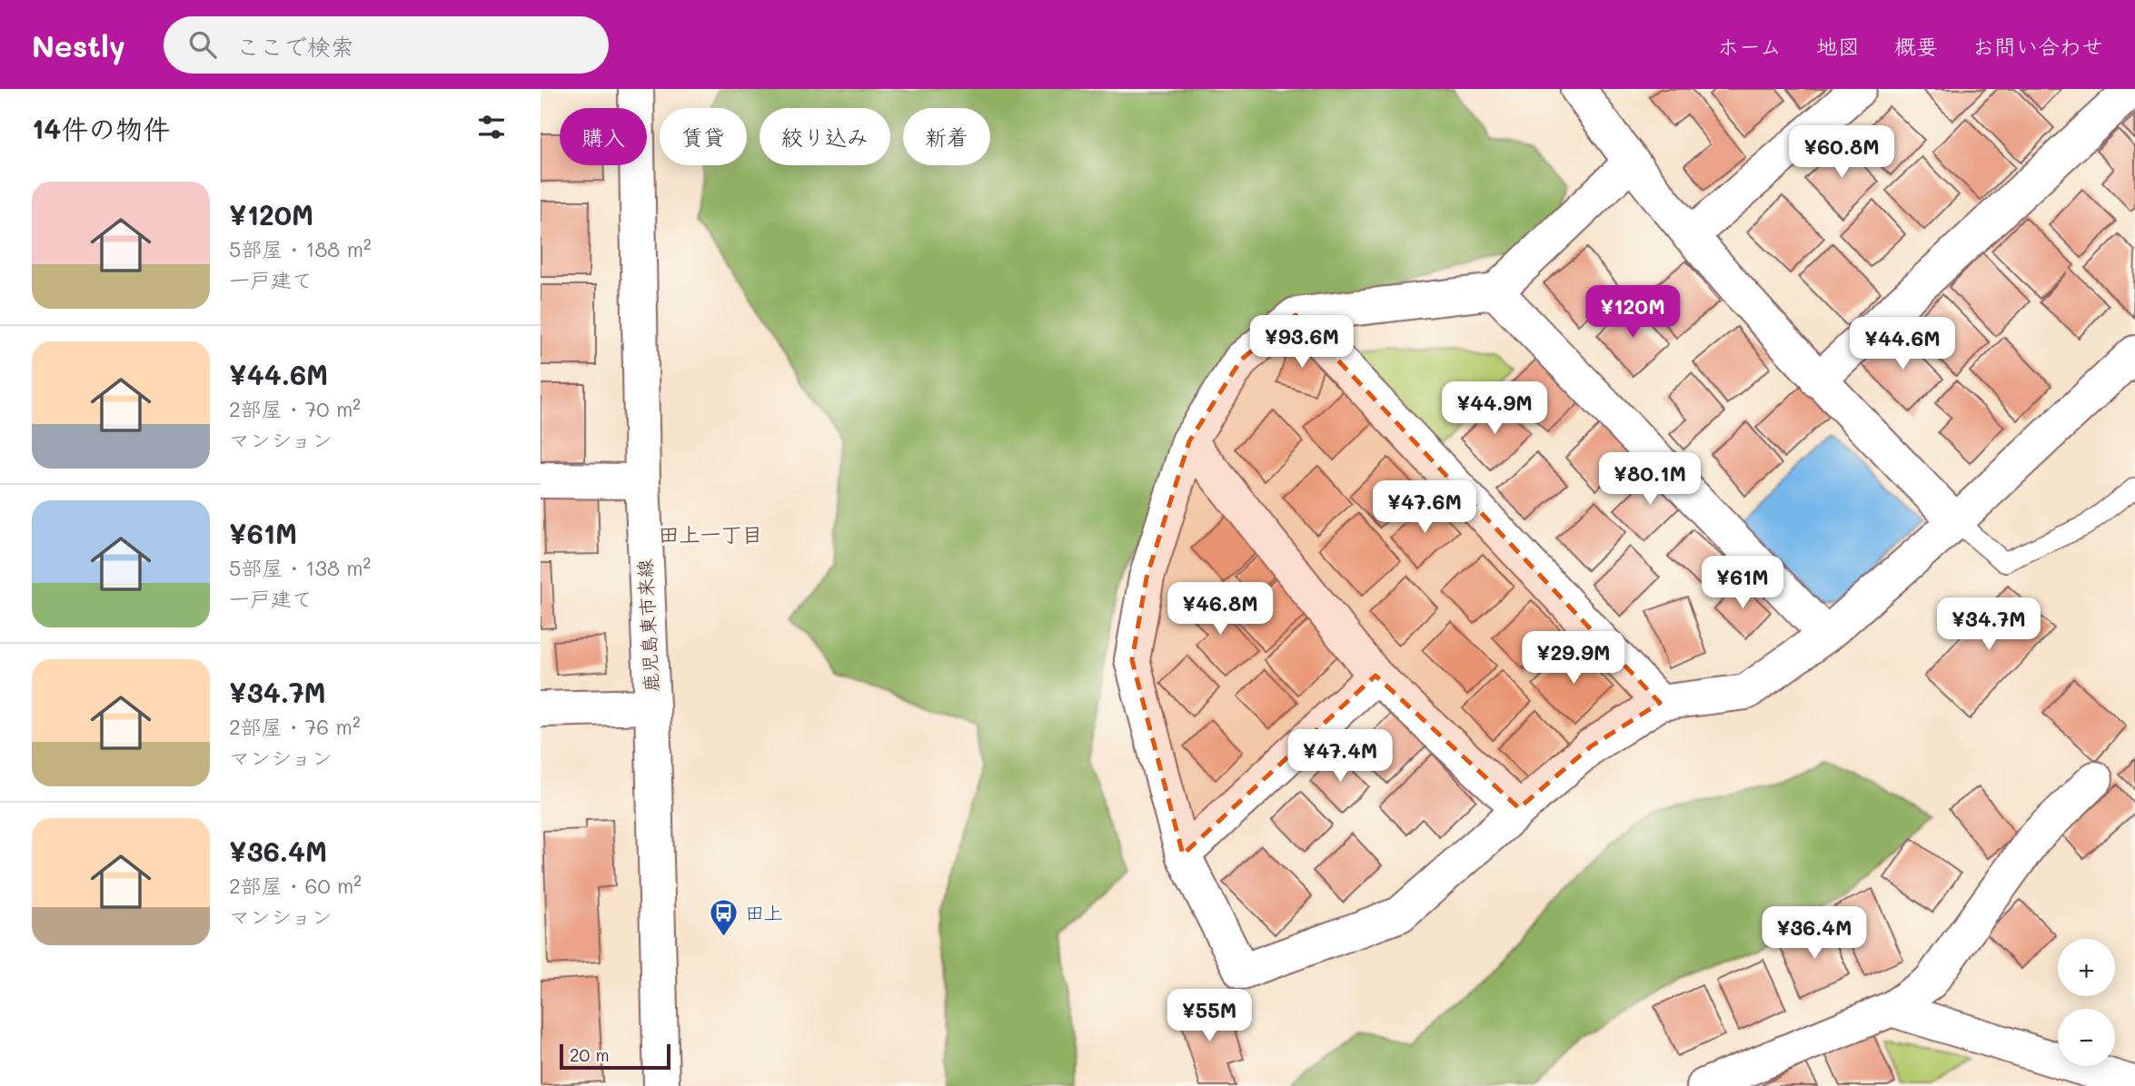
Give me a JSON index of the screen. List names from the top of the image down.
{
  "streets": {
    "street": ["鹿児島東市来線"]
  },
  "districts": ["田上一丁目"],
  "places": {
    "bus stop": ["田上"]
  },
  "scale_bar": "20 m",
  "page": {
    "header": "Nestly",
    "search": "ここで検索",
    "nav": [
      "ホーム",
      "地図",
      "概要",
      "お問い合わせ"
    ],
    "heading": "14件の物件",
    "chip": [
      "購入",
      "賃貸",
      "絞り込み",
      "新着"
    ],
    "price": [
      "¥60.8M",
      "¥120M",
      "¥93.6M",
      "¥44.6M",
      "¥44.9M",
      "¥80.1M",
      "¥47.6M",
      "¥61M",
      "¥46.8M",
      "¥34.7M",
      "¥29.9M",
      "¥47.4M",
      "¥36.4M",
      "¥55M"
    ],
    "list": [
      {
        "name": "¥120M",
        "note": "5部屋 · 188 m² · 一戸建て"
      },
      {
        "name": "¥44.6M",
        "note": "2部屋 · 70 m² · マンション"
      },
      {
        "name": "¥61M",
        "note": "5部屋 · 138 m² · 一戸建て"
      },
      {
        "name": "¥34.7M",
        "note": "2部屋 · 76 m² · マンション"
      },
      {
        "name": "¥36.4M",
        "note": "2部屋 · 60 m² · マンション"
      }
    ],
    "map_buttons": ["+", "−"],
    "scale": "20 m"
  }
}
